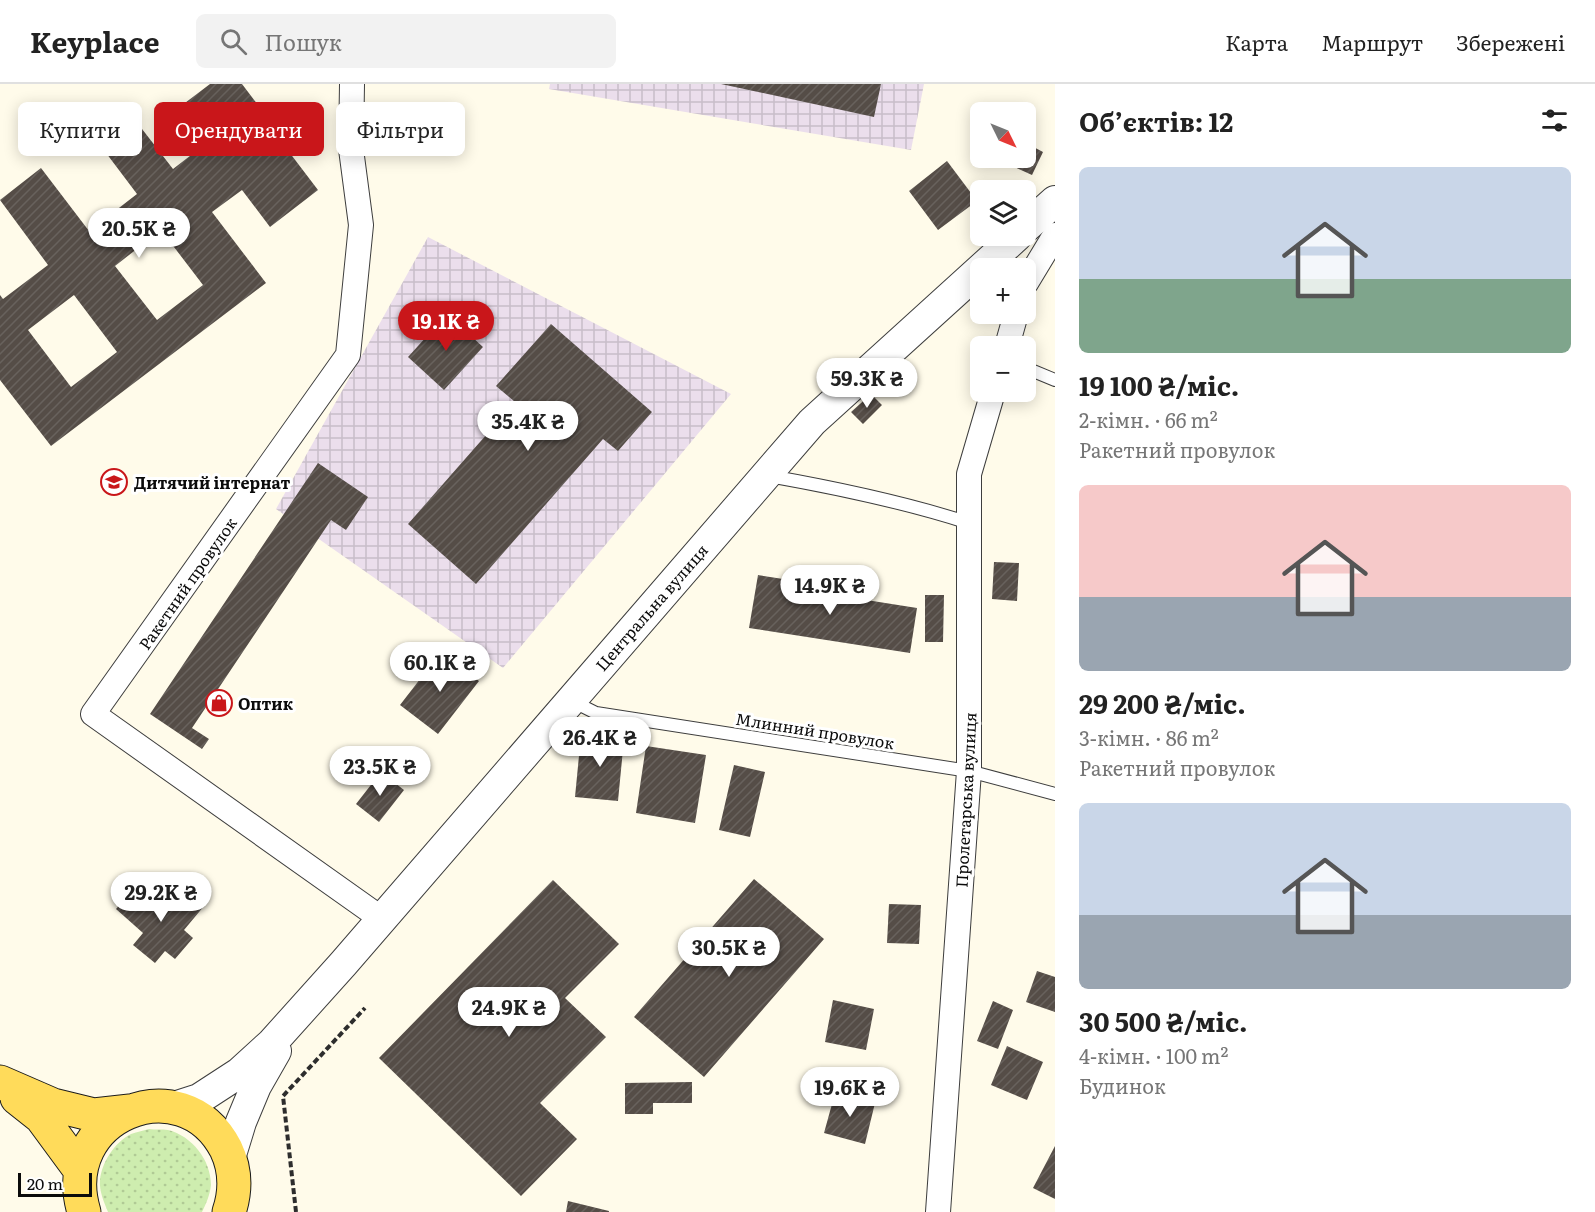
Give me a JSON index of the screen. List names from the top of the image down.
{
  "streets": {
    "street": ["Ракетний провулок", "Центральна вулиця", "Пролетарська вулиця"],
    "lane": ["Млинний провулок"]
  },
  "crossings": [
    ["Ракетний провулок", "Центральна вулиця"],
    ["Центральна вулиця", "Млинний провулок"],
    ["Млинний провулок", "Пролетарська вулиця"]
  ],
  "places": {
    "school or university": ["Дитячий інтернат"],
    "shop": ["Оптик"]
  },
  "scale_bar": "20 m",
  "north": "bottom right",
  "page": {
    "header": "Keyplace",
    "search": "Пошук",
    "nav": ["Карта", "Маршрут", "Збережені"],
    "heading": "Об’єктів: 12",
    "map_buttons": ["+", "−"],
    "chip": ["Купити", "Орендувати", "Фільтри"],
    "list": [
      {
        "name": "19 100 ₴/міс.",
        "note": "2-кімн. · 66 m² · Ракетний провулок"
      },
      {
        "name": "29 200 ₴/міс.",
        "note": "3-кімн. · 86 m² · Ракетний провулок"
      },
      {
        "name": "30 500 ₴/міс.",
        "note": "4-кімн. · 100 m² · Будинок"
      }
    ],
    "price": [
      "20.5K ₴",
      "19.1K ₴",
      "59.3K ₴",
      "35.4K ₴",
      "14.9K ₴",
      "60.1K ₴",
      "26.4K ₴",
      "23.5K ₴",
      "29.2K ₴",
      "30.5K ₴",
      "24.9K ₴",
      "19.6K ₴"
    ],
    "scale": "20 m"
  }
}
